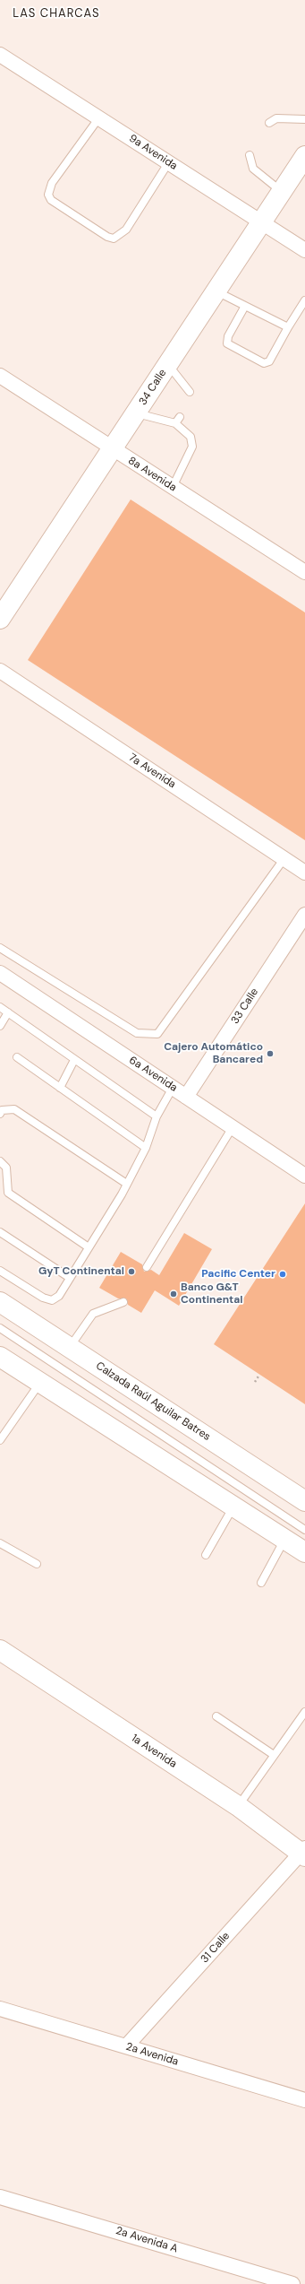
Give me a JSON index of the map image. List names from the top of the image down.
{
  "streets": {
    "main road": ["34 Calle", "Calzada Raúl Aguilar Batres", "1a Avenida"],
    "street": [
      "9a Avenida",
      "8a Avenida",
      "7a Avenida",
      "33 Calle",
      "6a Avenida",
      "31 Calle",
      "2a Avenida",
      "2a Avenida A"
    ]
  },
  "crossings": [
    ["9a Avenida", "34 Calle"],
    ["34 Calle", "8a Avenida"],
    ["33 Calle", "6a Avenida"],
    ["1a Avenida", "31 Calle"],
    ["31 Calle", "2a Avenida"]
  ],
  "districts": ["LAS CHARCAS"],
  "places": [
    "Cajero Automático Bancared",
    "GyT Continental",
    "Pacific Center",
    "Banco G&T Continental"
  ]
}
